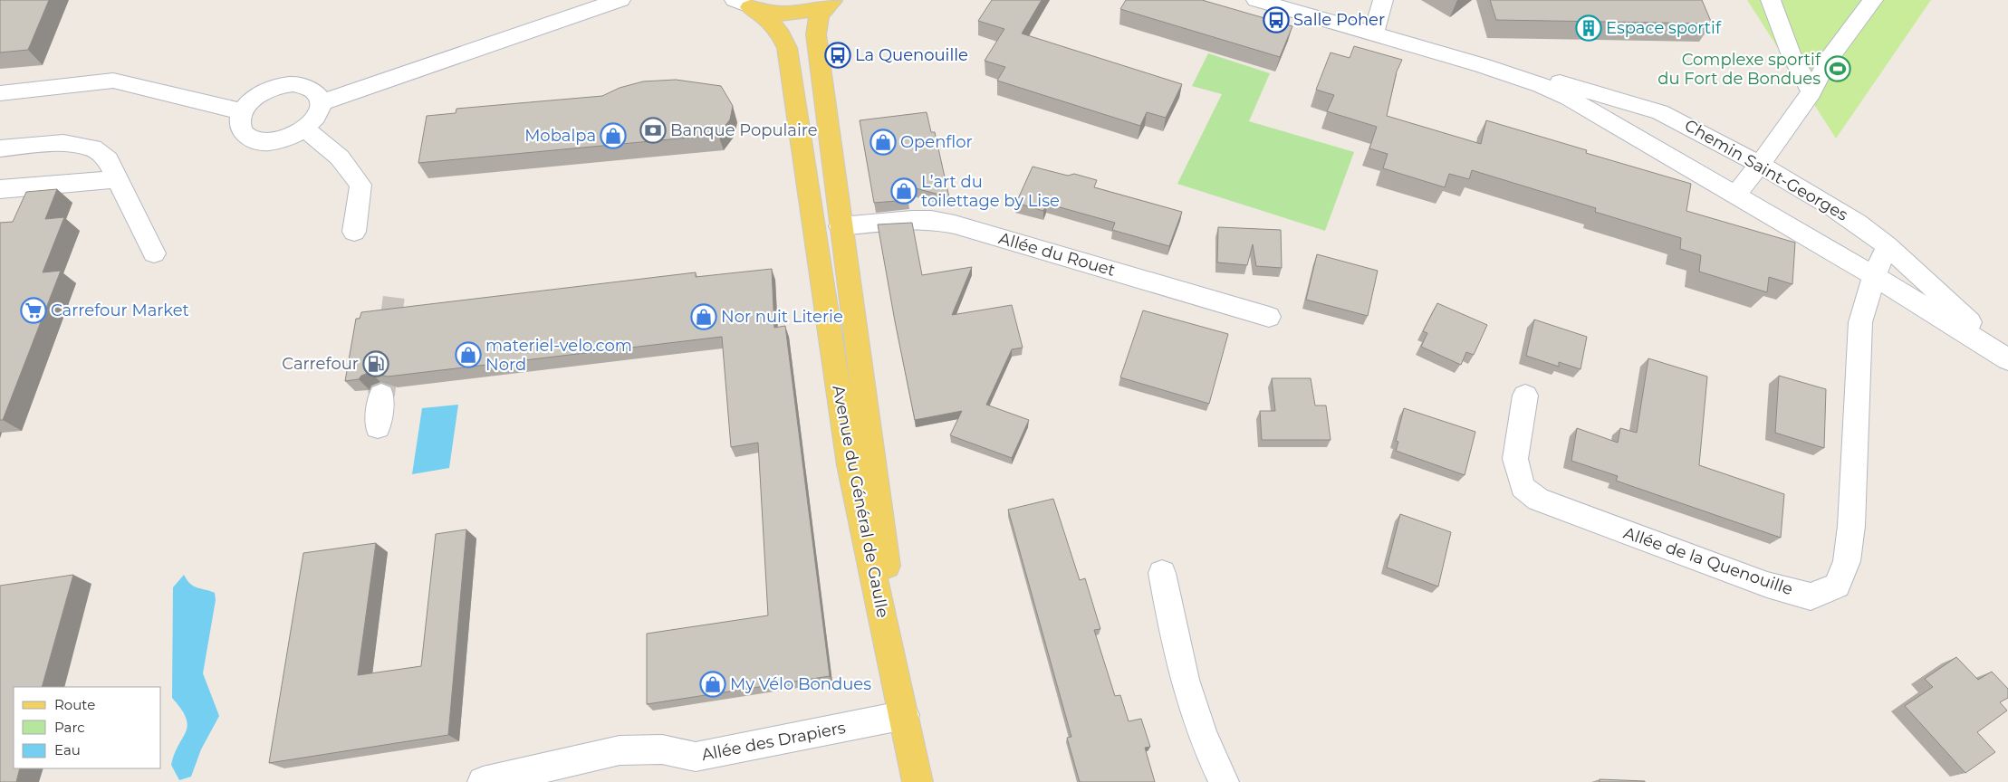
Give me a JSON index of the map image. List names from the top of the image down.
{
  "streets": {
    "main road": ["Avenue du Général de Gaulle"],
    "street": [
      "Chemin Saint-Georges",
      "Allée du Rouet",
      "Allée de la Quenouille",
      "Allée des Drapiers"
    ]
  },
  "crossings": [
    ["Chemin Saint-Georges", "Allée de la Quenouille"],
    ["Allée du Rouet", "Avenue du Général de Gaulle"],
    ["Avenue du Général de Gaulle", "Allée des Drapiers"]
  ],
  "places": {
    "bus stop": ["Salle Poher", "La Quenouille"],
    "building": ["Espace sportif"],
    "sports": ["Complexe sportif du Fort de Bondues"],
    "bank": ["Banque Populaire"],
    "shop": [
      "Mobalpa",
      "Openflor",
      "L’art du toilettage by Lise",
      "Nor nuit Literie",
      "materiel-velo.com Nord",
      "My Vélo Bondues"
    ],
    "supermarket": ["Carrefour Market"],
    "fuel station": ["Carrefour"]
  },
  "legend": ["Route", "Parc", "Eau"]
}
